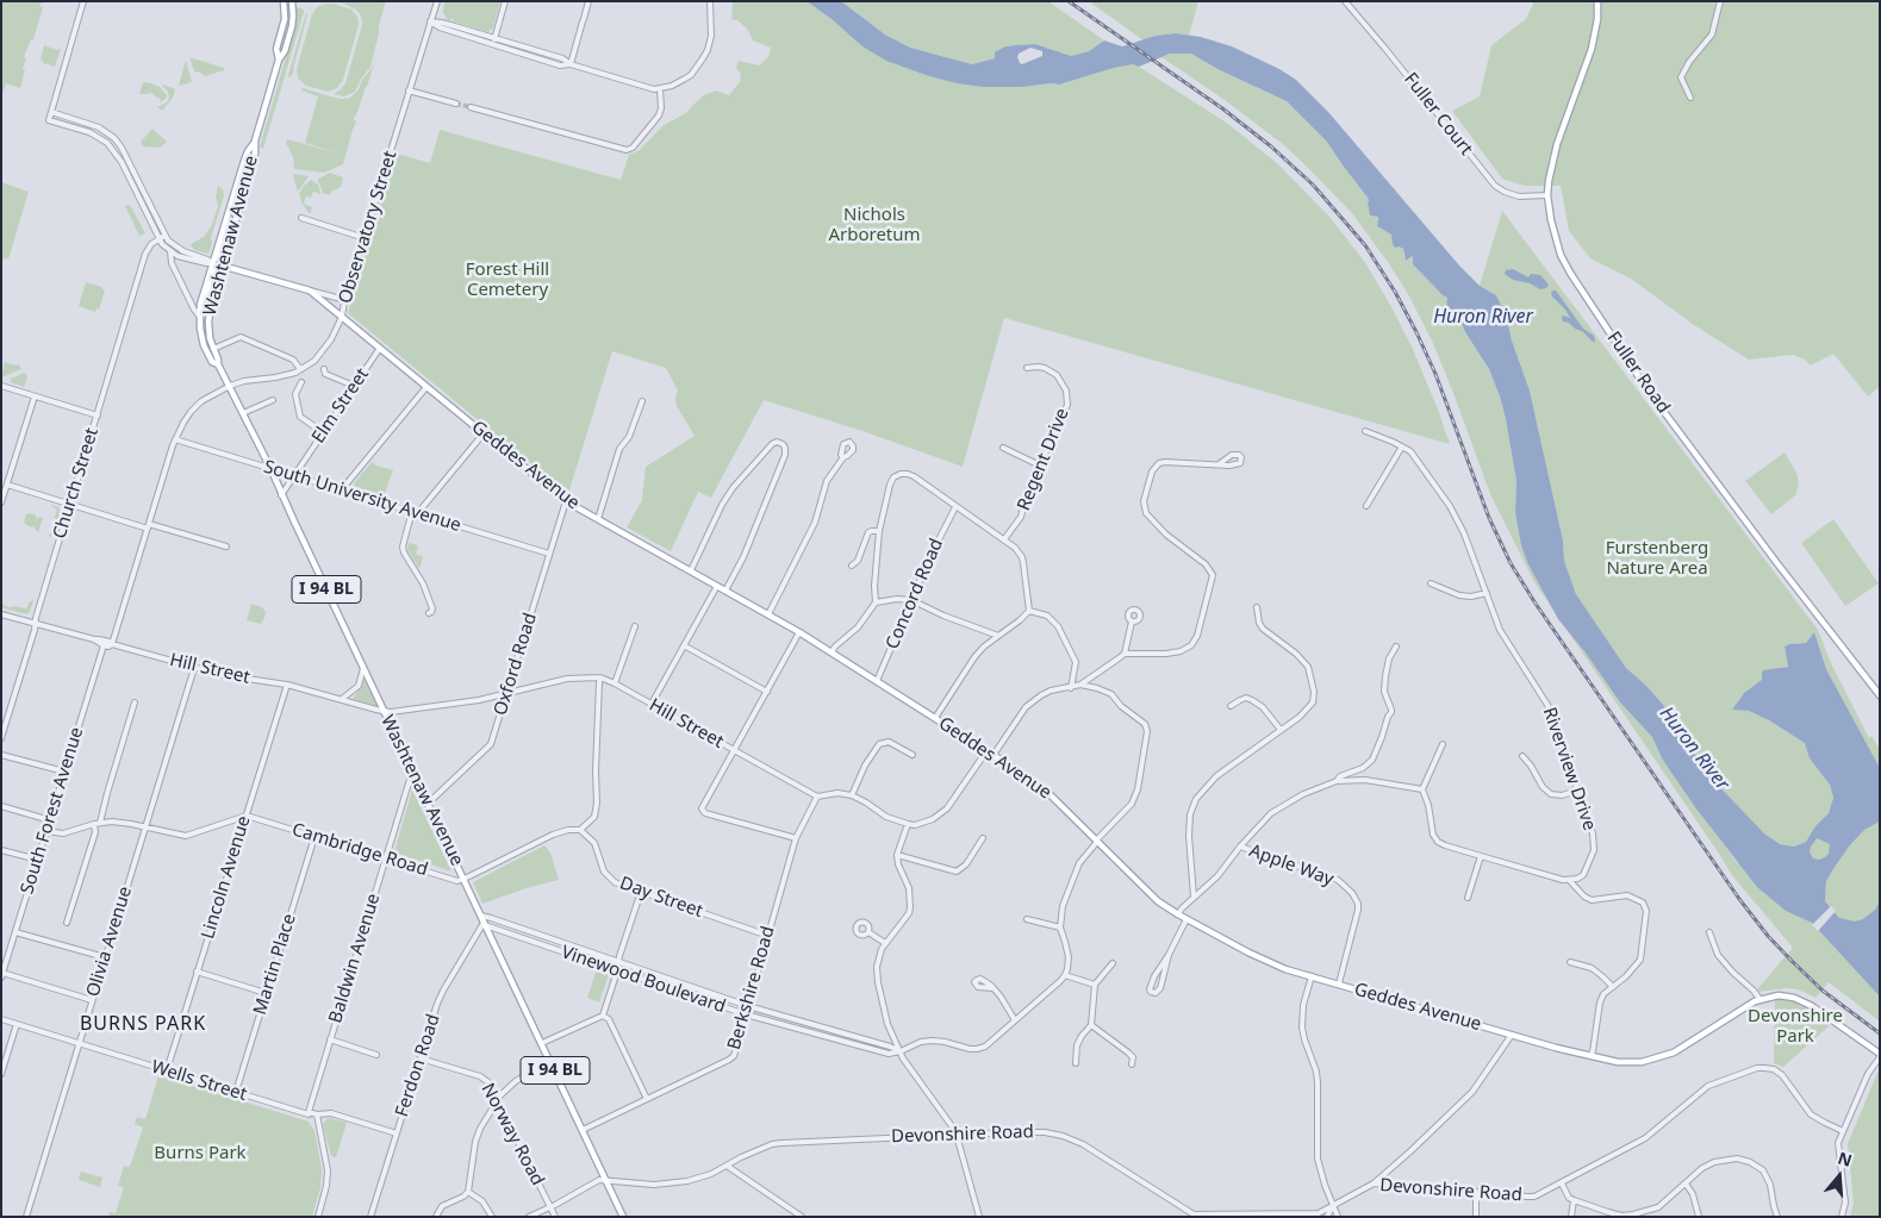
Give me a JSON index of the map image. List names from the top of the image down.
{
  "streets": {
    "main road": [
      "Washtenaw Avenue",
      "Fuller Road",
      "Geddes Avenue",
      "I 94 BL"
    ],
    "street": [
      "Fuller Court",
      "Observatory Street",
      "Elm Street",
      "Regent Drive",
      "Church Street",
      "South University Avenue",
      "Concord Road",
      "Oxford Road",
      "Hill Street",
      "Riverview Drive",
      "South Forest Avenue",
      "Cambridge Road",
      "Apple Way",
      "Lincoln Avenue",
      "Day Street",
      "Olivia Avenue",
      "Baldwin Avenue",
      "Martin Place",
      "Vinewood Boulevard",
      "Berkshire Road",
      "Ferdon Road",
      "Wells Street",
      "Norway Road",
      "Devonshire Road"
    ]
  },
  "crossings": [
    ["Fuller Court", "Fuller Road"],
    ["Observatory Street", "Washtenaw Avenue"],
    ["Observatory Street", "Geddes Avenue"],
    ["Washtenaw Avenue", "Elm Street"],
    ["Washtenaw Avenue", "Geddes Avenue"],
    ["Washtenaw Avenue", "South University Avenue"],
    ["Washtenaw Avenue", "Oxford Road"],
    ["Washtenaw Avenue", "Hill Street"],
    ["Washtenaw Avenue", "Cambridge Road"],
    ["Washtenaw Avenue", "Baldwin Avenue"],
    ["Washtenaw Avenue", "Vinewood Boulevard"],
    ["Washtenaw Avenue", "Berkshire Road"],
    ["Washtenaw Avenue", "Ferdon Road"],
    ["Washtenaw Avenue", "Devonshire Road"],
    ["Elm Street", "Geddes Avenue"],
    ["Elm Street", "South University Avenue"],
    ["Geddes Avenue", "Church Street"],
    ["Geddes Avenue", "Concord Road"],
    ["Geddes Avenue", "Oxford Road"],
    ["Geddes Avenue", "Apple Way"],
    ["Church Street", "Hill Street"],
    ["South University Avenue", "Oxford Road"],
    ["Oxford Road", "Hill Street"],
    ["Hill Street", "South Forest Avenue"],
    ["Hill Street", "Lincoln Avenue"],
    ["Hill Street", "Olivia Avenue"],
    ["Hill Street", "Berkshire Road"],
    ["Cambridge Road", "Lincoln Avenue"],
    ["Cambridge Road", "Baldwin Avenue"],
    ["Cambridge Road", "Martin Place"],
    ["Lincoln Avenue", "Wells Street"],
    ["Day Street", "Berkshire Road"],
    ["Olivia Avenue", "Wells Street"],
    ["Baldwin Avenue", "Wells Street"],
    ["Martin Place", "Wells Street"],
    ["Vinewood Boulevard", "Berkshire Road"],
    ["Vinewood Boulevard", "Ferdon Road"],
    ["Ferdon Road", "Wells Street"],
    ["Ferdon Road", "Norway Road"]
  ],
  "districts": ["BURNS PARK"],
  "water": ["Huron River"],
  "parks": [
    "Nichols Arboretum",
    "Forest Hill Cemetery",
    "Furstenberg Nature Area",
    "Devonshire Park",
    "Burns Park"
  ],
  "north": "top"
}
